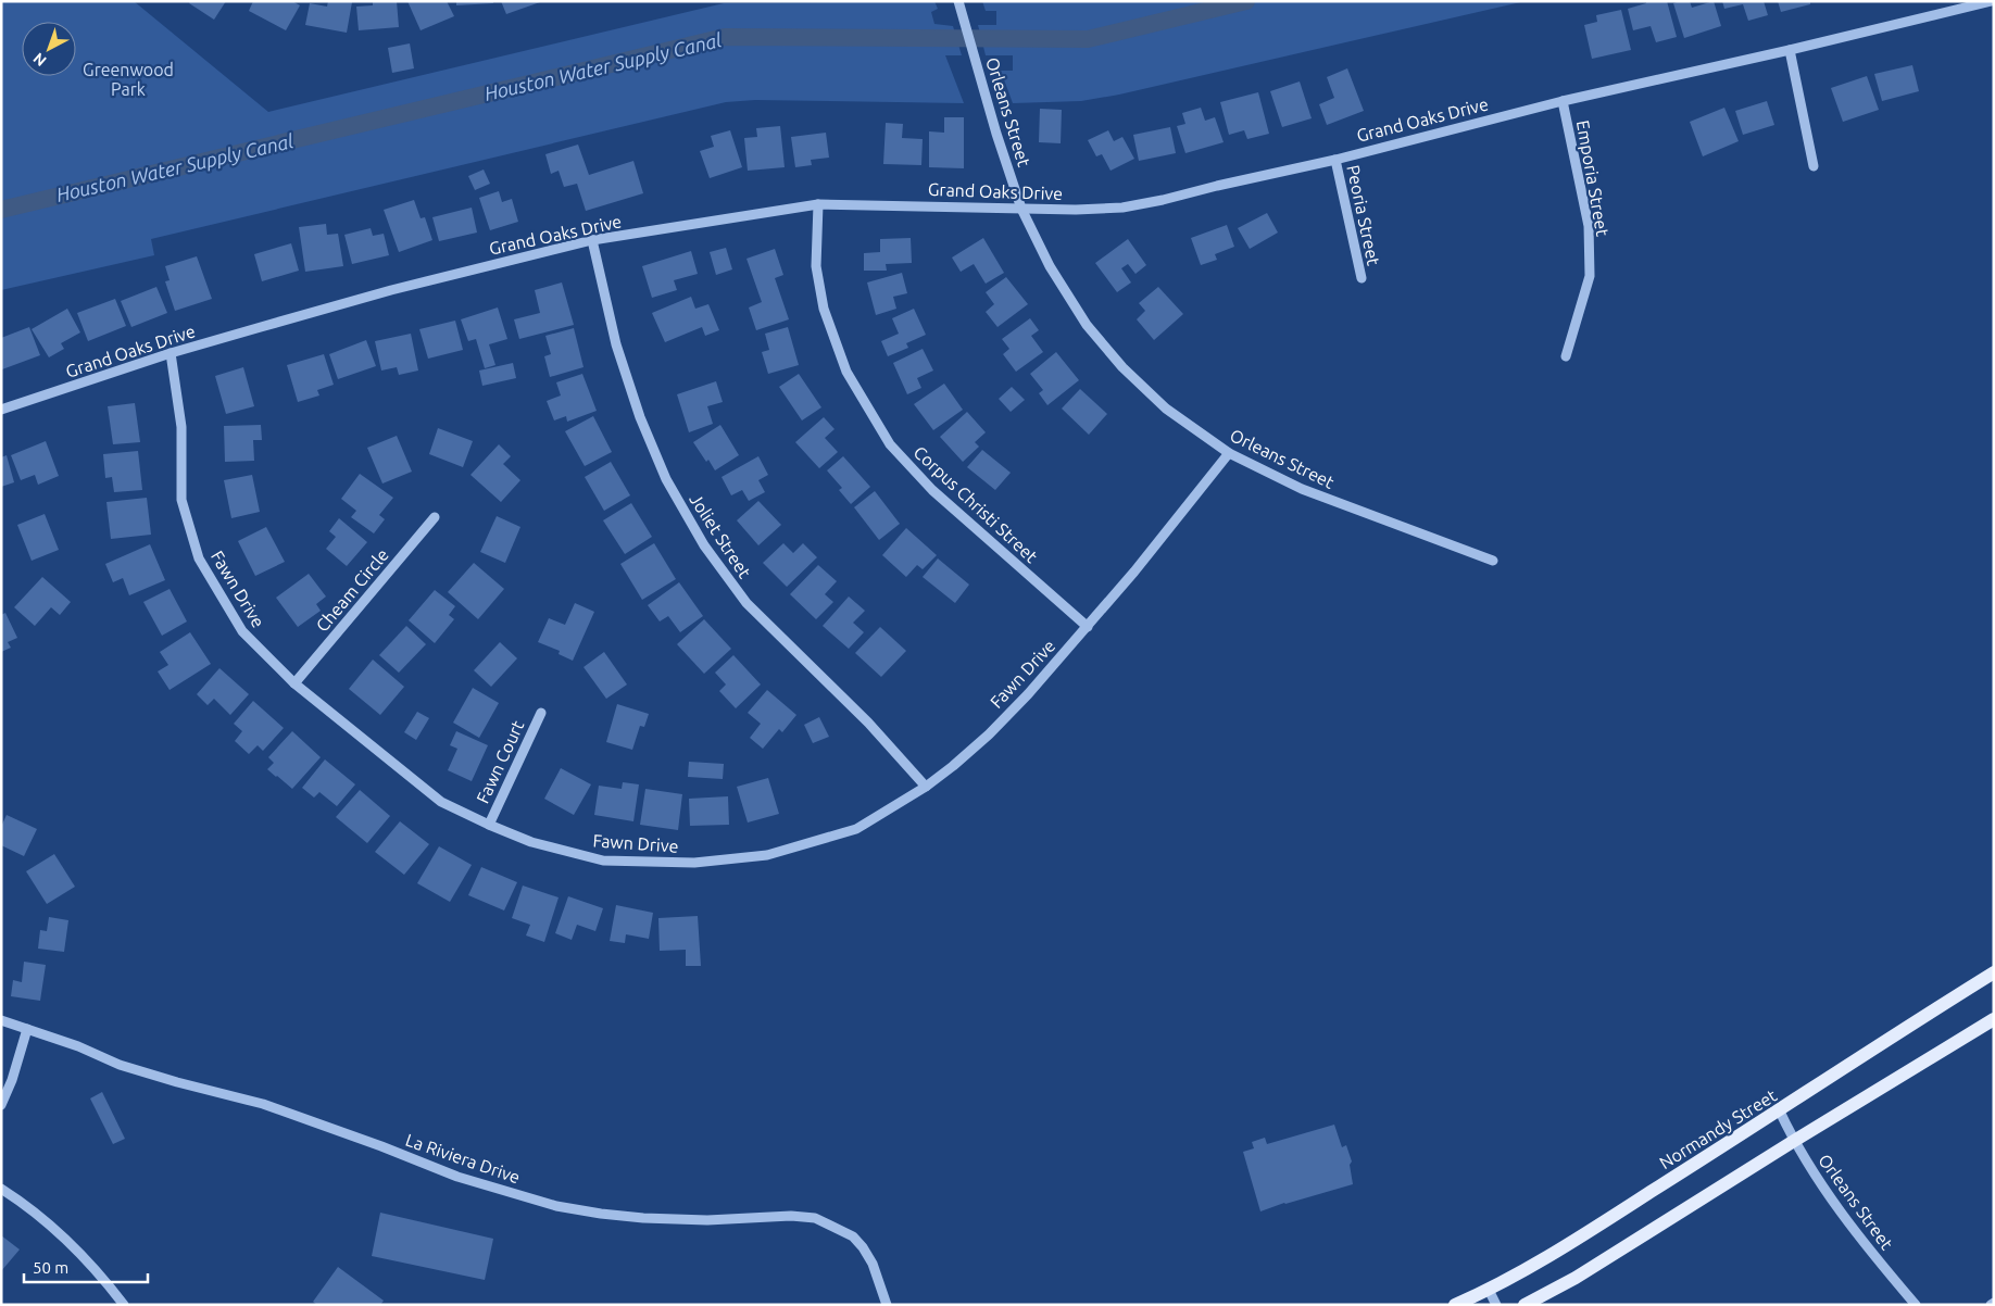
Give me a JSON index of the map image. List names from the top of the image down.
{
  "streets": {
    "main road": ["Normandy Street"],
    "street": [
      "Orleans Street",
      "Grand Oaks Drive",
      "Emporia Street",
      "Peoria Street",
      "Corpus Christi Street",
      "Joliet Street",
      "Fawn Drive",
      "Cheam Circle",
      "Fawn Court",
      "La Riviera Drive"
    ]
  },
  "crossings": [
    ["Orleans Street", "Grand Oaks Drive"],
    ["Orleans Street", "Fawn Drive"],
    ["Orleans Street", "Normandy Street"],
    ["Grand Oaks Drive", "Emporia Street"],
    ["Grand Oaks Drive", "Peoria Street"],
    ["Grand Oaks Drive", "Corpus Christi Street"],
    ["Grand Oaks Drive", "Joliet Street"],
    ["Grand Oaks Drive", "Fawn Drive"],
    ["Corpus Christi Street", "Fawn Drive"],
    ["Joliet Street", "Fawn Drive"],
    ["Fawn Drive", "Cheam Circle"],
    ["Fawn Drive", "Fawn Court"]
  ],
  "water": ["Houston Water Supply Canal"],
  "parks": ["Greenwood Park"],
  "scale_bar": "50 m",
  "north": "bottom left"
}
